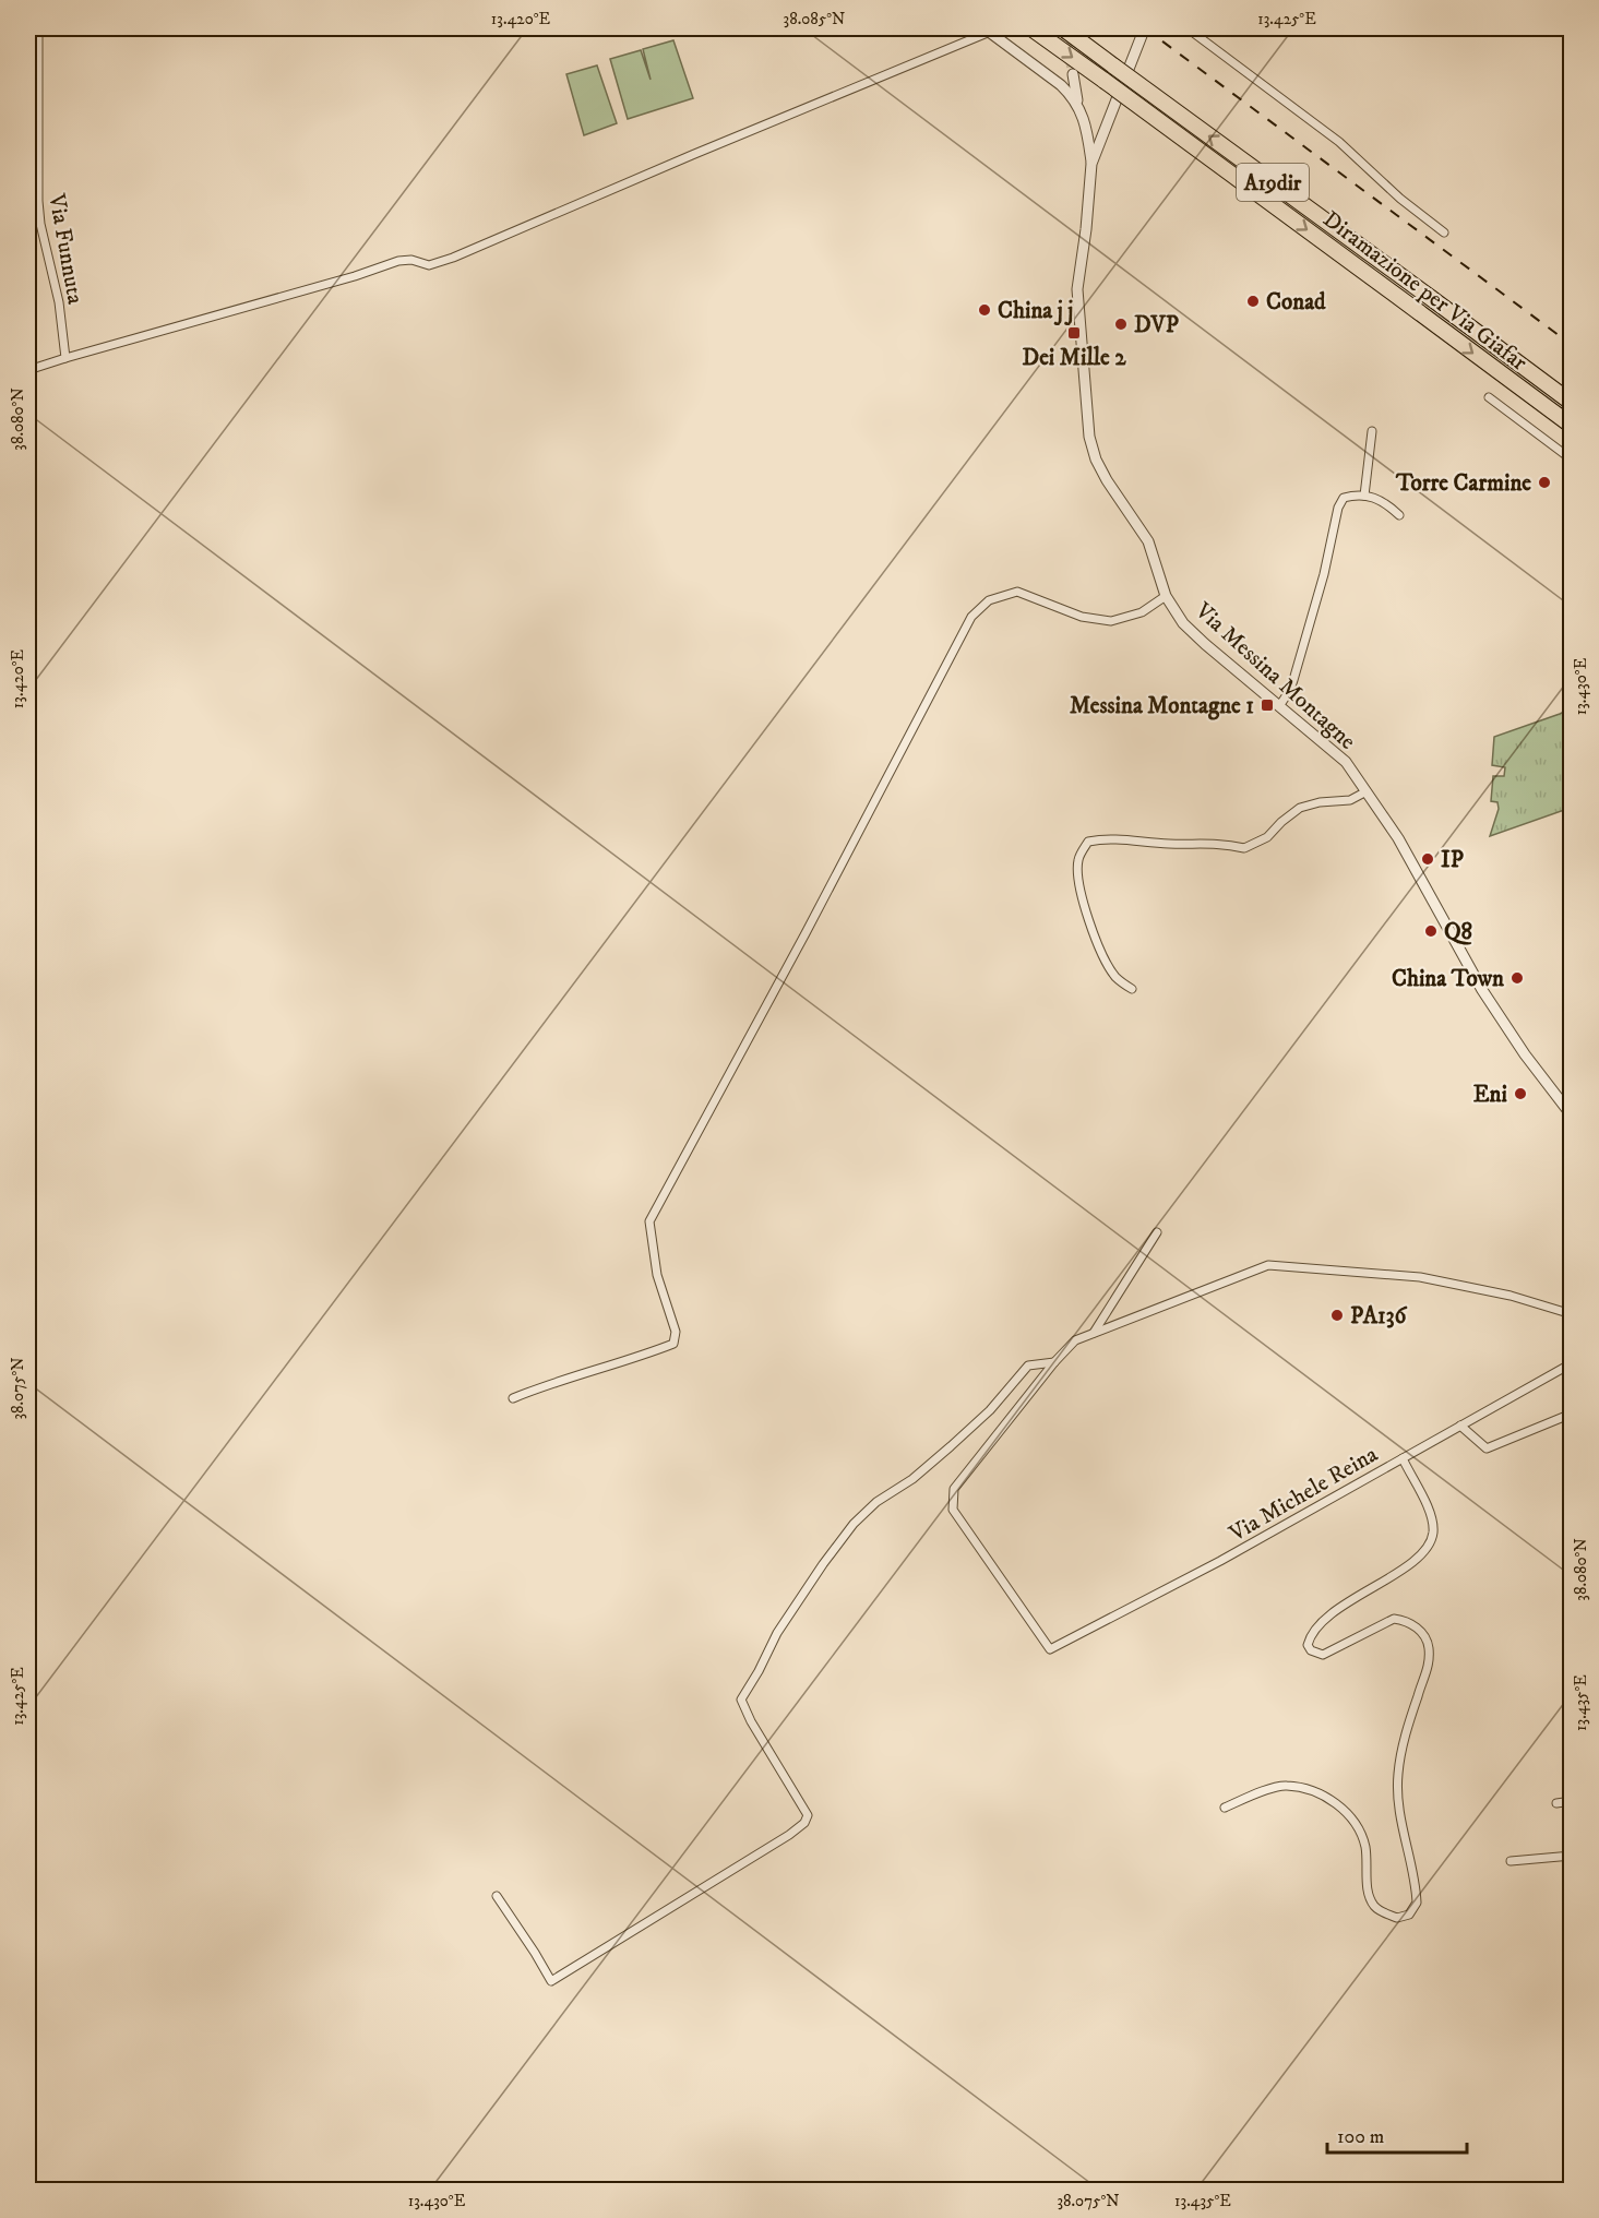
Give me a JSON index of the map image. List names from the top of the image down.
{
  "streets": {
    "highway": ["A19dir", "Diramazione per Via Giafar"],
    "street": ["Via Funnuta", "Via Messina Montagne", "Via Michele Reina"]
  },
  "places": {
    "other": [
      "Conad",
      "China j j",
      "DVP",
      "Torre Carmine",
      "IP",
      "Q8",
      "China Town",
      "Eni",
      "PA136"
    ],
    "transit": ["Dei Mille 2", "Messina Montagne 1"]
  },
  "scale_bar": "100 m",
  "coordinates": [
    "13.420°E",
    "38.085°N",
    "13.425°E",
    "38.080°N",
    "13.430°E",
    "38.075°N",
    "13.435°E"
  ]
}
